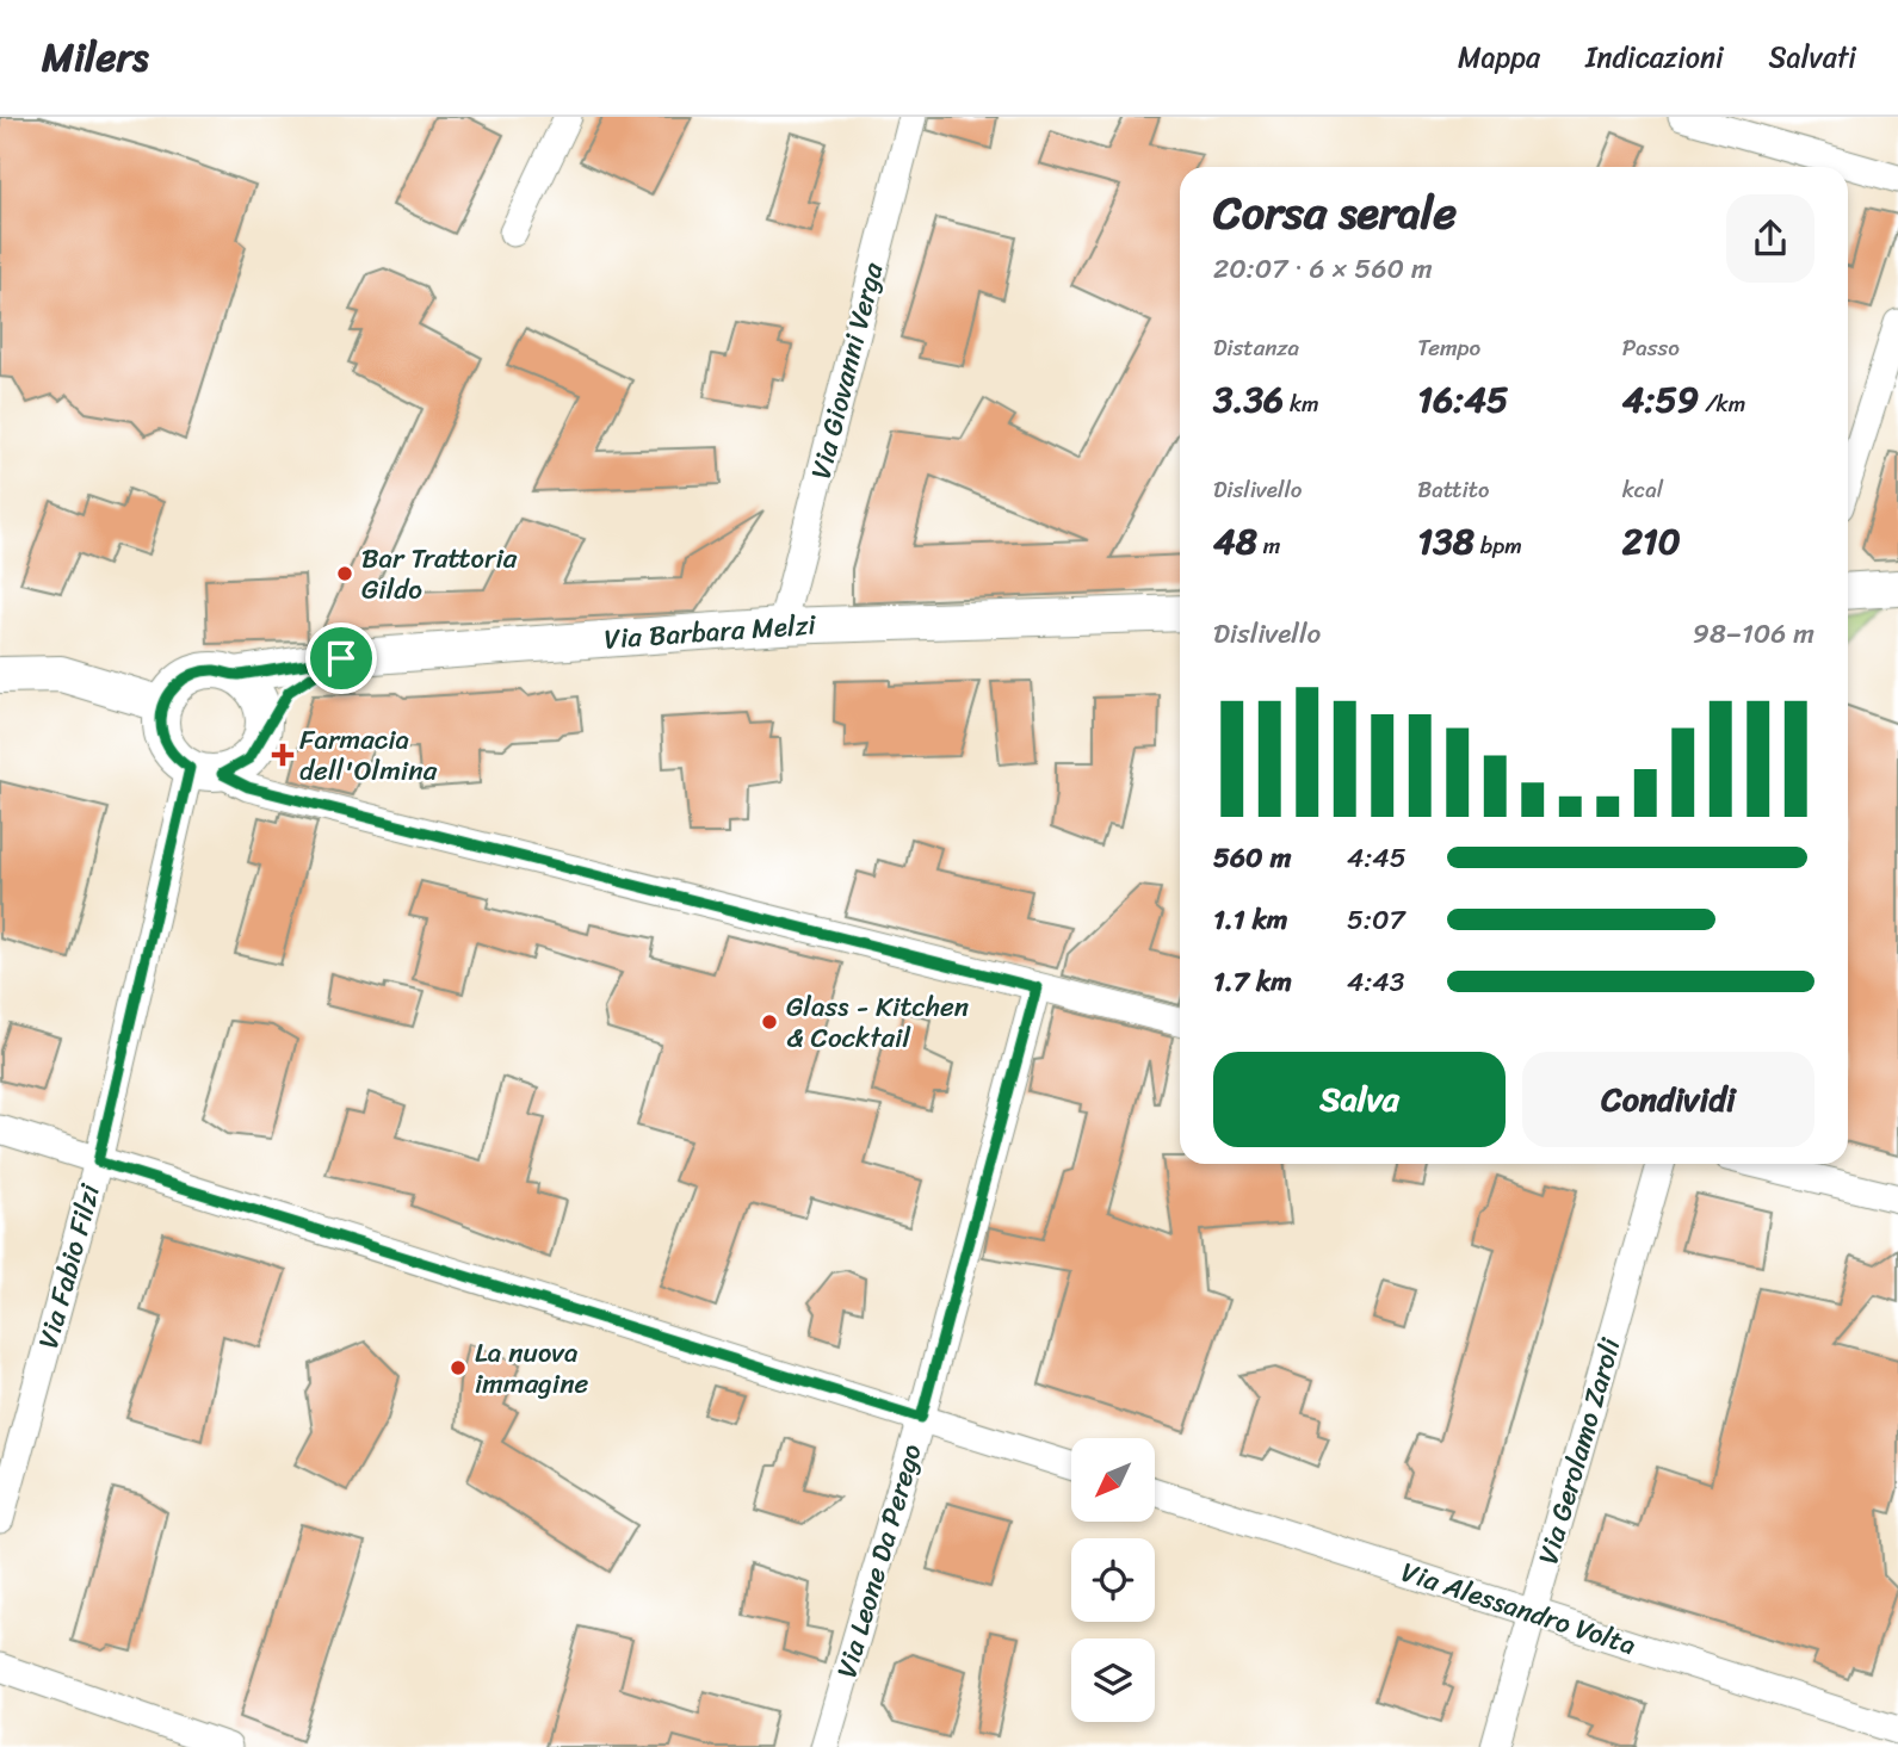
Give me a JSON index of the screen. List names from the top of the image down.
{
  "streets": {
    "street": [
      "Via Giovanni Verga",
      "Via Barbara Melzi",
      "Via Fabio Filzi",
      "Via Gerolamo Zaroli",
      "Via Leone Da Perego",
      "Via Alessandro Volta"
    ]
  },
  "crossings": [
    ["Via Giovanni Verga", "Via Barbara Melzi"],
    ["Via Barbara Melzi", "Via Fabio Filzi"],
    ["Via Gerolamo Zaroli", "Via Alessandro Volta"]
  ],
  "places": {
    "other": ["Bar Trattoria Gildo", "Glass - Kitchen & Cocktail", "La nuova immagine"],
    "health": ["Farmacia dell'Olmina"]
  },
  "north": "bottom left",
  "page": {
    "header": "Milers",
    "nav": ["Mappa", "Indicazioni", "Salvati"],
    "heading": ["Corsa serale", "20:07 · 6 × 560 m"],
    "stats": [
      ["Distanza", "3.36 km"],
      ["Tempo", "16:45"],
      ["Passo", "4:59 /km"],
      ["Dislivello", "48 m"],
      ["Battito", "138 bpm"],
      ["kcal", "210"]
    ],
    "chart": ["Dislivello", "98–106 m"],
    "list": [
      {
        "name": "560 m",
        "note": "4:45"
      },
      {
        "name": "1.1 km",
        "note": "5:07"
      },
      {
        "name": "1.7 km",
        "note": "4:43"
      }
    ],
    "buttons": ["Salva", "Condividi"]
  }
}
